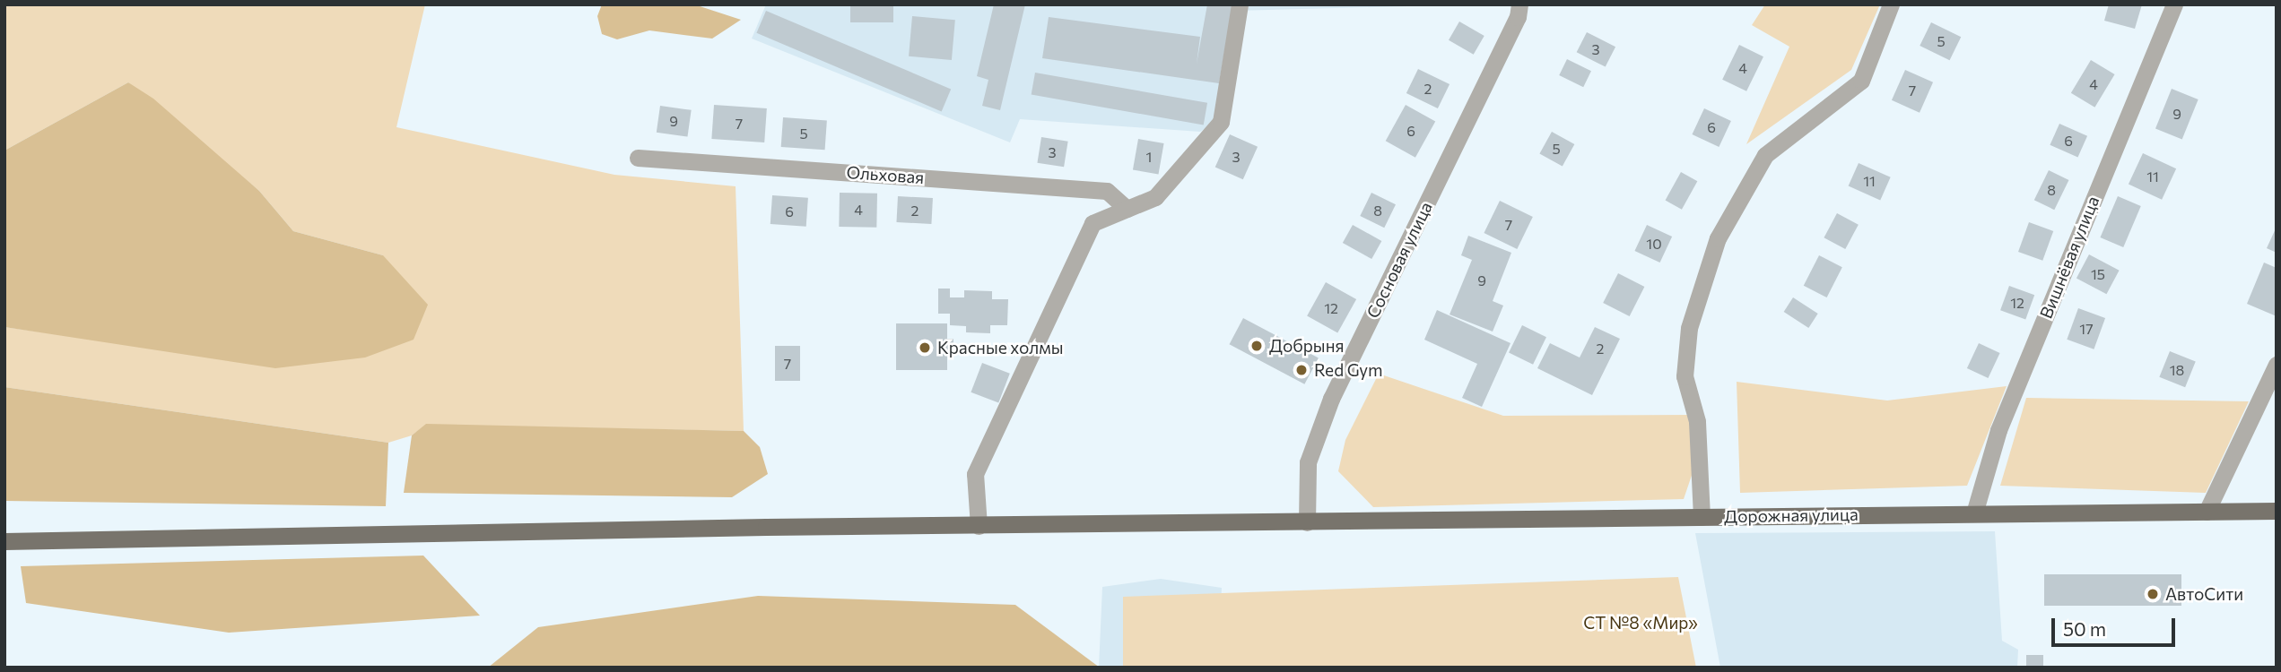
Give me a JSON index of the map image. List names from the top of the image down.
{
  "streets": {
    "main road": ["Дорожная улица"],
    "street": ["Ольховая", "Вишнёвая улица", "Сосновая улица"]
  },
  "crossings": [
    ["Вишнёвая улица", "Дорожная улица"],
    ["Сосновая улица", "Дорожная улица"]
  ],
  "parks": ["СТ №8 «Мир»"],
  "places": [
    "Добрыня",
    "Красные холмы",
    "Red Gym",
    "АвтоСити"
  ],
  "house_numbers": [
    "5",
    "3",
    "4",
    "4",
    "2",
    "7",
    "9",
    "9",
    "7",
    "6",
    "6",
    "5",
    "6",
    "5",
    "3",
    "1",
    "3",
    "11",
    "11",
    "8",
    "4",
    "2",
    "8",
    "6",
    "7",
    "10",
    "15",
    "9",
    "12",
    "12",
    "17",
    "2",
    "7",
    "18"
  ],
  "scale_bar": "50 m"
}
